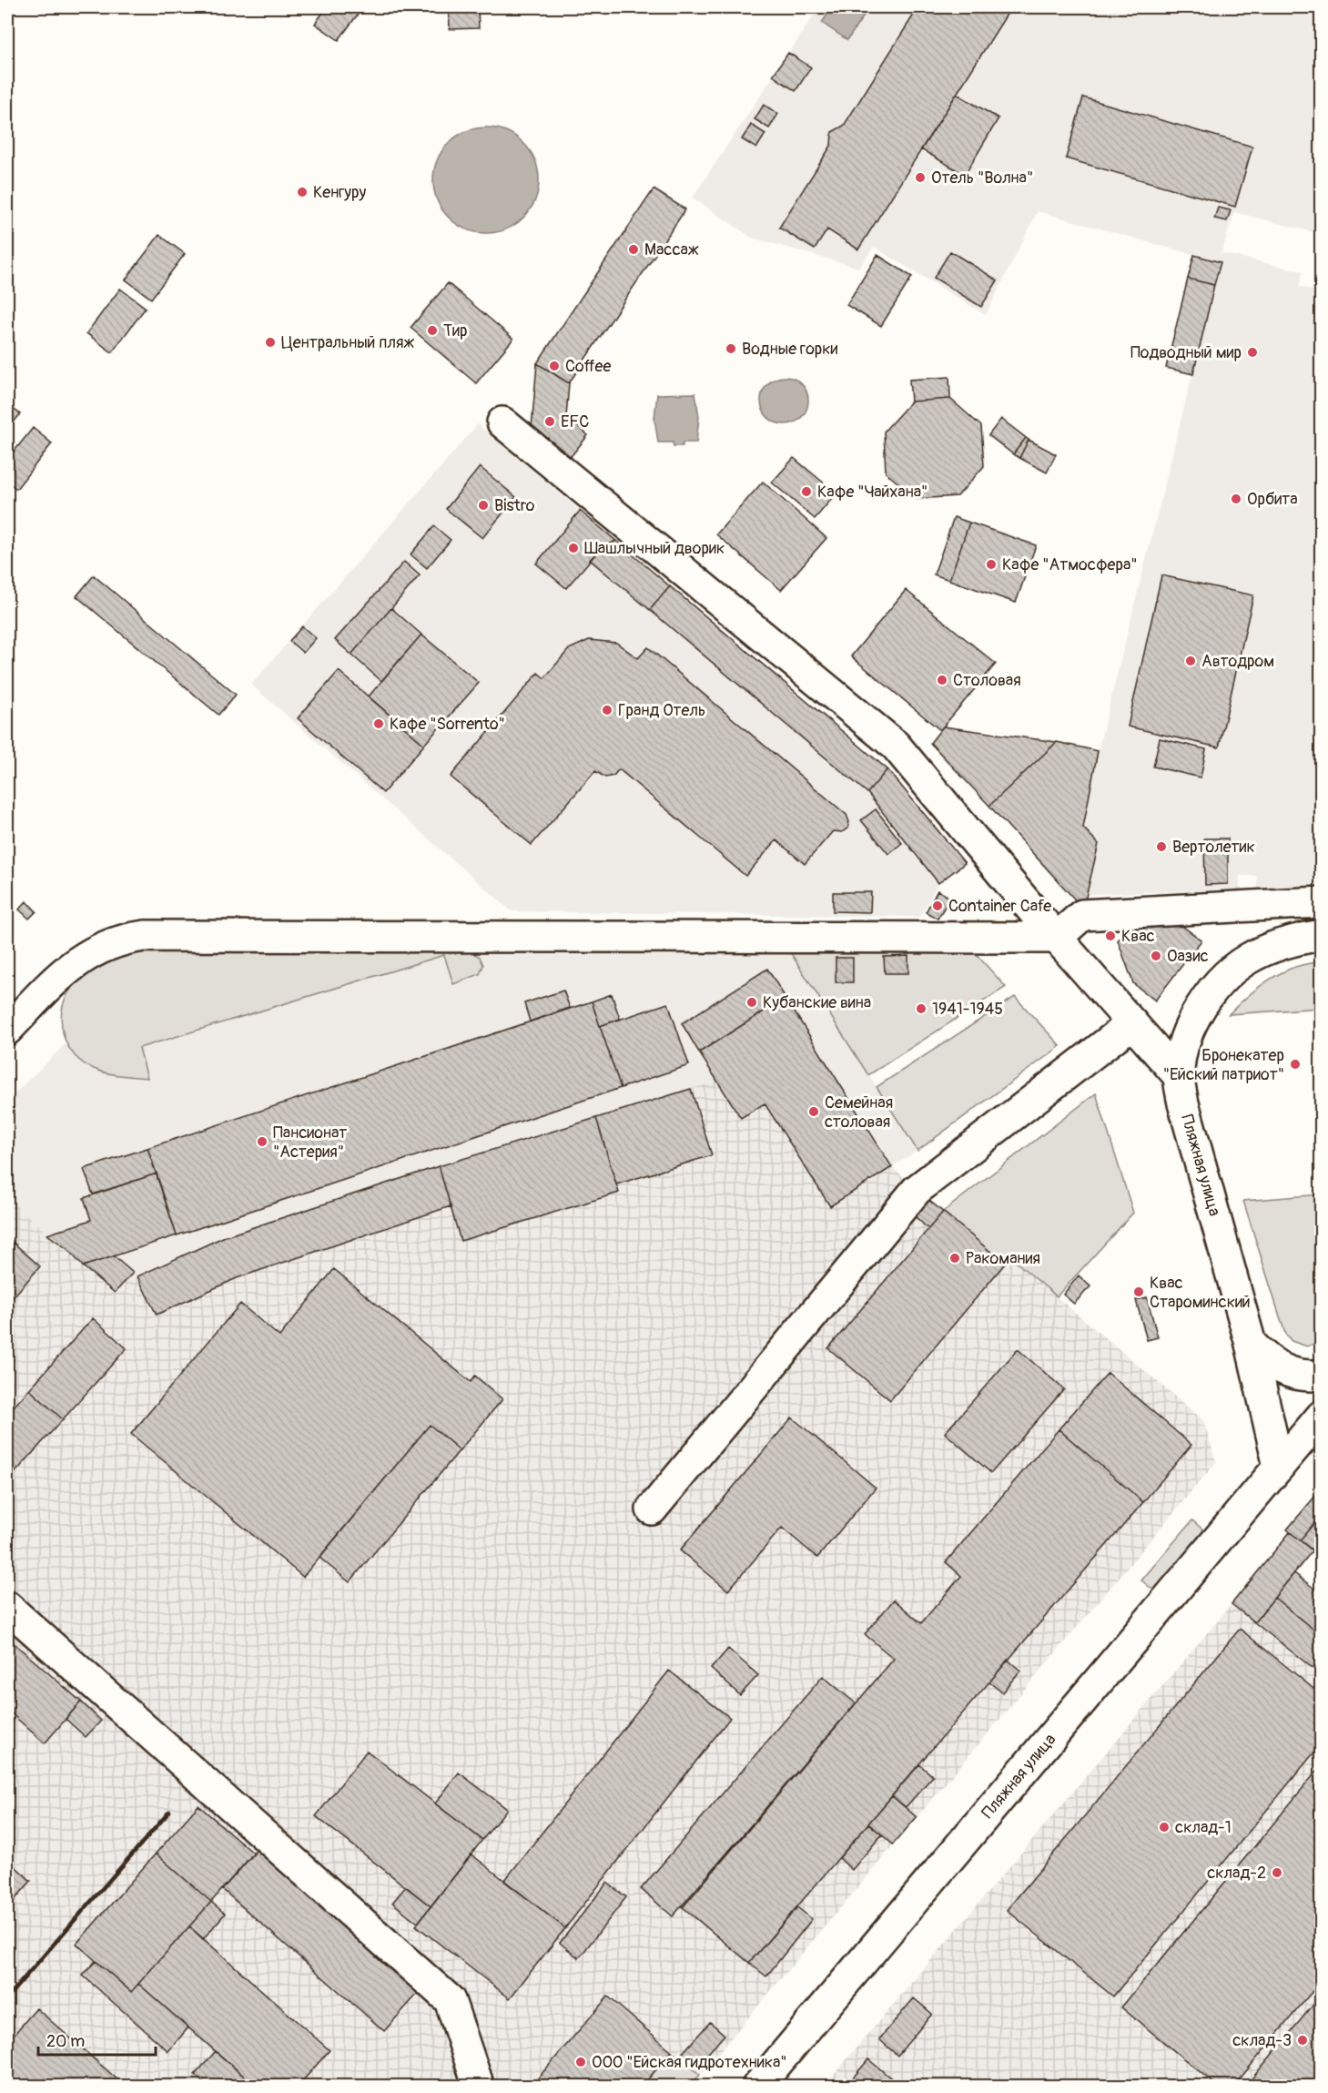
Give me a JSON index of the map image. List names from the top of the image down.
{
  "streets": {
    "street": ["Пляжная улица"]
  },
  "places": [
    "Отель \"Волна\"",
    "Кенгуру",
    "Массаж",
    "Тир",
    "Центральный пляж",
    "Водные горки",
    "Подводный мир",
    "Coffee",
    "EFC",
    "Кафе \"Чайхана\"",
    "Орбита",
    "Bistro",
    "Шашлычный дворик",
    "Кафе \"Атмосфера\"",
    "Автодром",
    "Столовая",
    "Гранд Отель",
    "Кафе \"Sorrento\"",
    "Вертолетик",
    "Container Cafe",
    "Квас",
    "Оазис",
    "Кубанские вина",
    "1941-1945",
    "Бронекатер \"Ейский патриот\"",
    "Семейная столовая",
    "Пансионат \"Астерия\"",
    "Ракомания",
    "Квас Староминский",
    "склад-1",
    "склад-2",
    "склад-3",
    "ООО \"Ейская гидротехника\""
  ],
  "scale_bar": "20 m"
}
